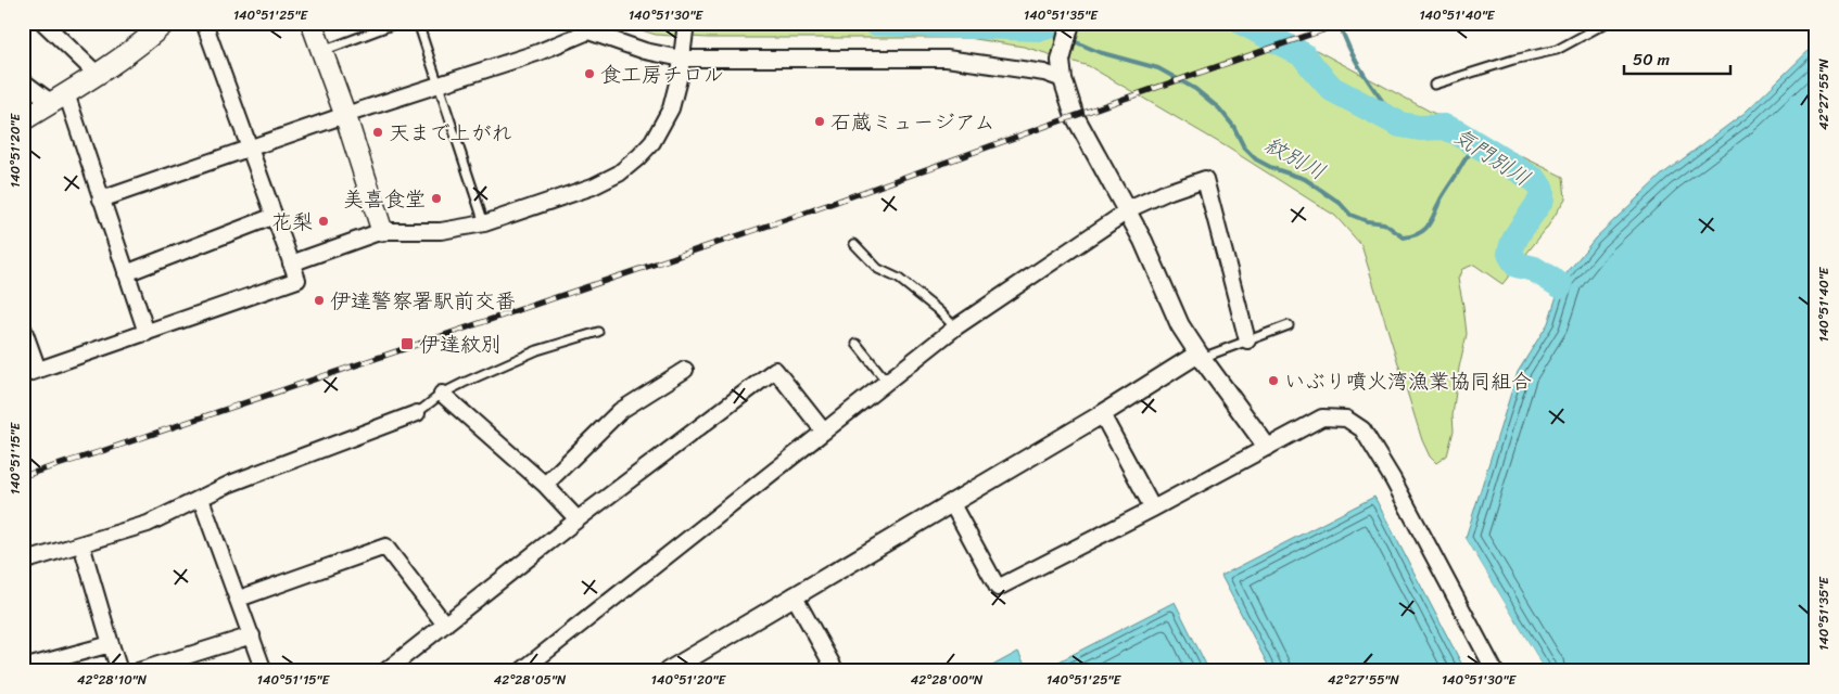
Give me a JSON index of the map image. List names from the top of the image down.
{
  "water": ["気門別川", "紋別川"],
  "places": {
    "other": [
      "食工房チロル",
      "石蔵ミュージアム",
      "天まで上がれ",
      "美喜食堂",
      "花梨",
      "伊達警察署駅前交番",
      "いぶり噴火湾漁業協同組合"
    ],
    "transit": ["伊達紋別"]
  },
  "scale_bar": "50 m",
  "coordinates": [
    "140°51'25\"E",
    "140°51'30\"E",
    "140°51'35\"E",
    "140°51'40\"E",
    "42°27'55\"N",
    "140°51'20\"E",
    "140°51'15\"E",
    "42°28'10\"N",
    "42°28'05\"N",
    "42°28'00\"N"
  ]
}
